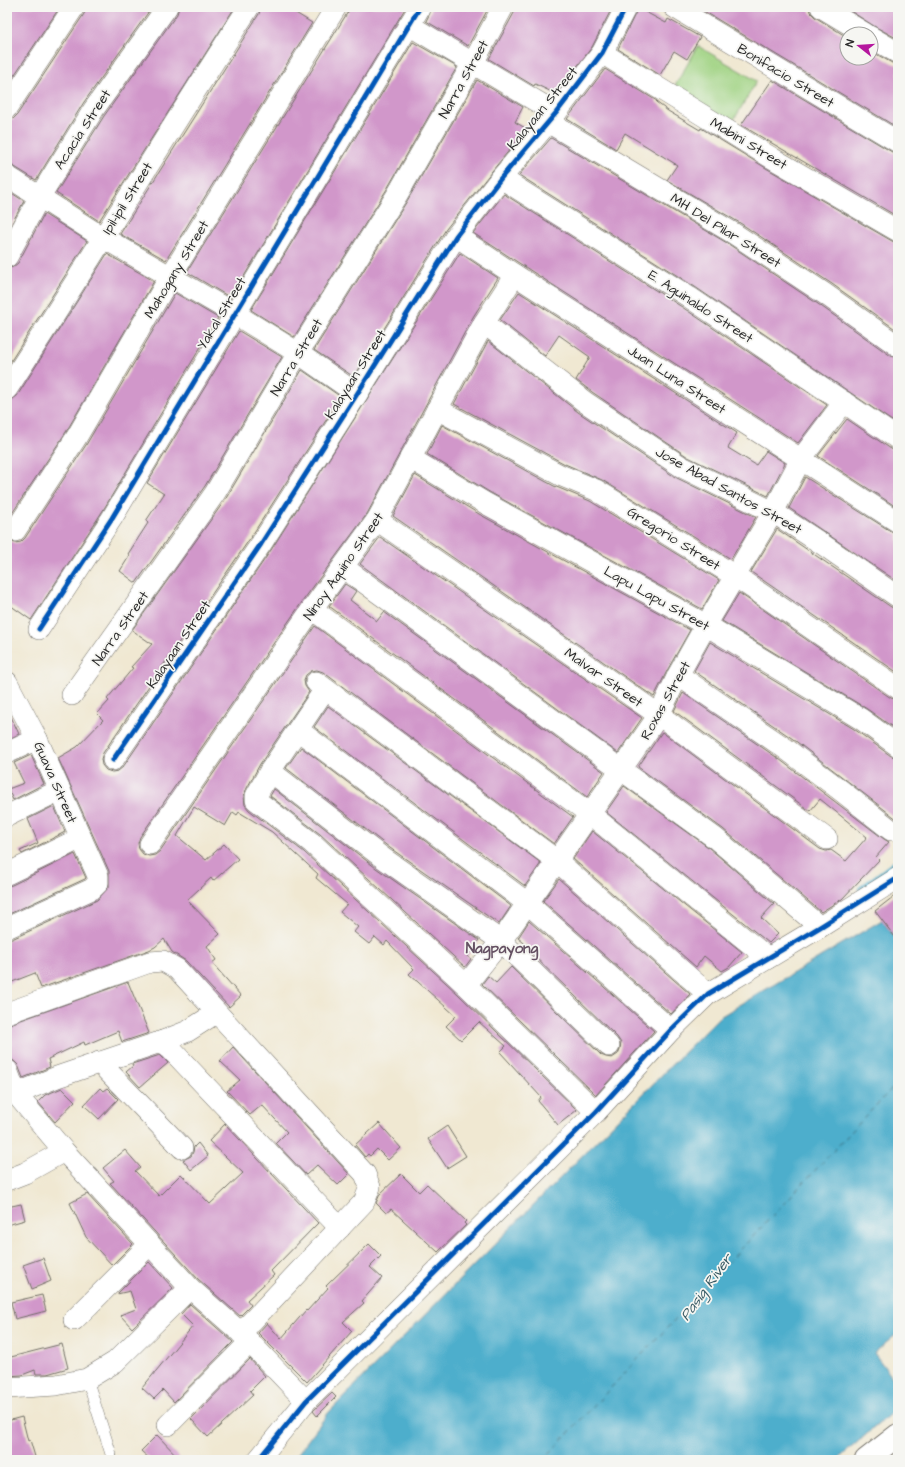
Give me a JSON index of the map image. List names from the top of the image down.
{
  "streets": {
    "street": [
      "Bonifacio Street",
      "Narra Street",
      "Kalayaan Street",
      "Acacia Street",
      "Mabini Street",
      "Ipil-ipil Street",
      "MH Del Pilar Street",
      "Mahogany Street",
      "E. Aguinaldo Street",
      "Yakal Street",
      "Juan Luna Street",
      "Jose Abad Santos Street",
      "Gregorio Street",
      "Ninoy Aquino Street",
      "Lapu Lapu Street",
      "Malvar Street",
      "Roxas Street",
      "Guava Street"
    ]
  },
  "crossings": [
    ["Narra Street", "MH Del Pilar Street"],
    ["Kalayaan Street", "Mabini Street"],
    ["Kalayaan Street", "MH Del Pilar Street"],
    ["Kalayaan Street", "E. Aguinaldo Street"],
    ["Kalayaan Street", "Juan Luna Street"],
    ["MH Del Pilar Street", "Yakal Street"],
    ["E. Aguinaldo Street", "Roxas Street"],
    ["Juan Luna Street", "Ninoy Aquino Street"],
    ["Juan Luna Street", "Roxas Street"],
    ["Jose Abad Santos Street", "Ninoy Aquino Street"],
    ["Jose Abad Santos Street", "Roxas Street"],
    ["Gregorio Street", "Ninoy Aquino Street"],
    ["Gregorio Street", "Roxas Street"],
    ["Ninoy Aquino Street", "Lapu Lapu Street"],
    ["Ninoy Aquino Street", "Malvar Street"],
    ["Lapu Lapu Street", "Roxas Street"],
    ["Malvar Street", "Roxas Street"]
  ],
  "districts": ["Nagpayong"],
  "water": ["Pasig River"],
  "north": "left"
}
